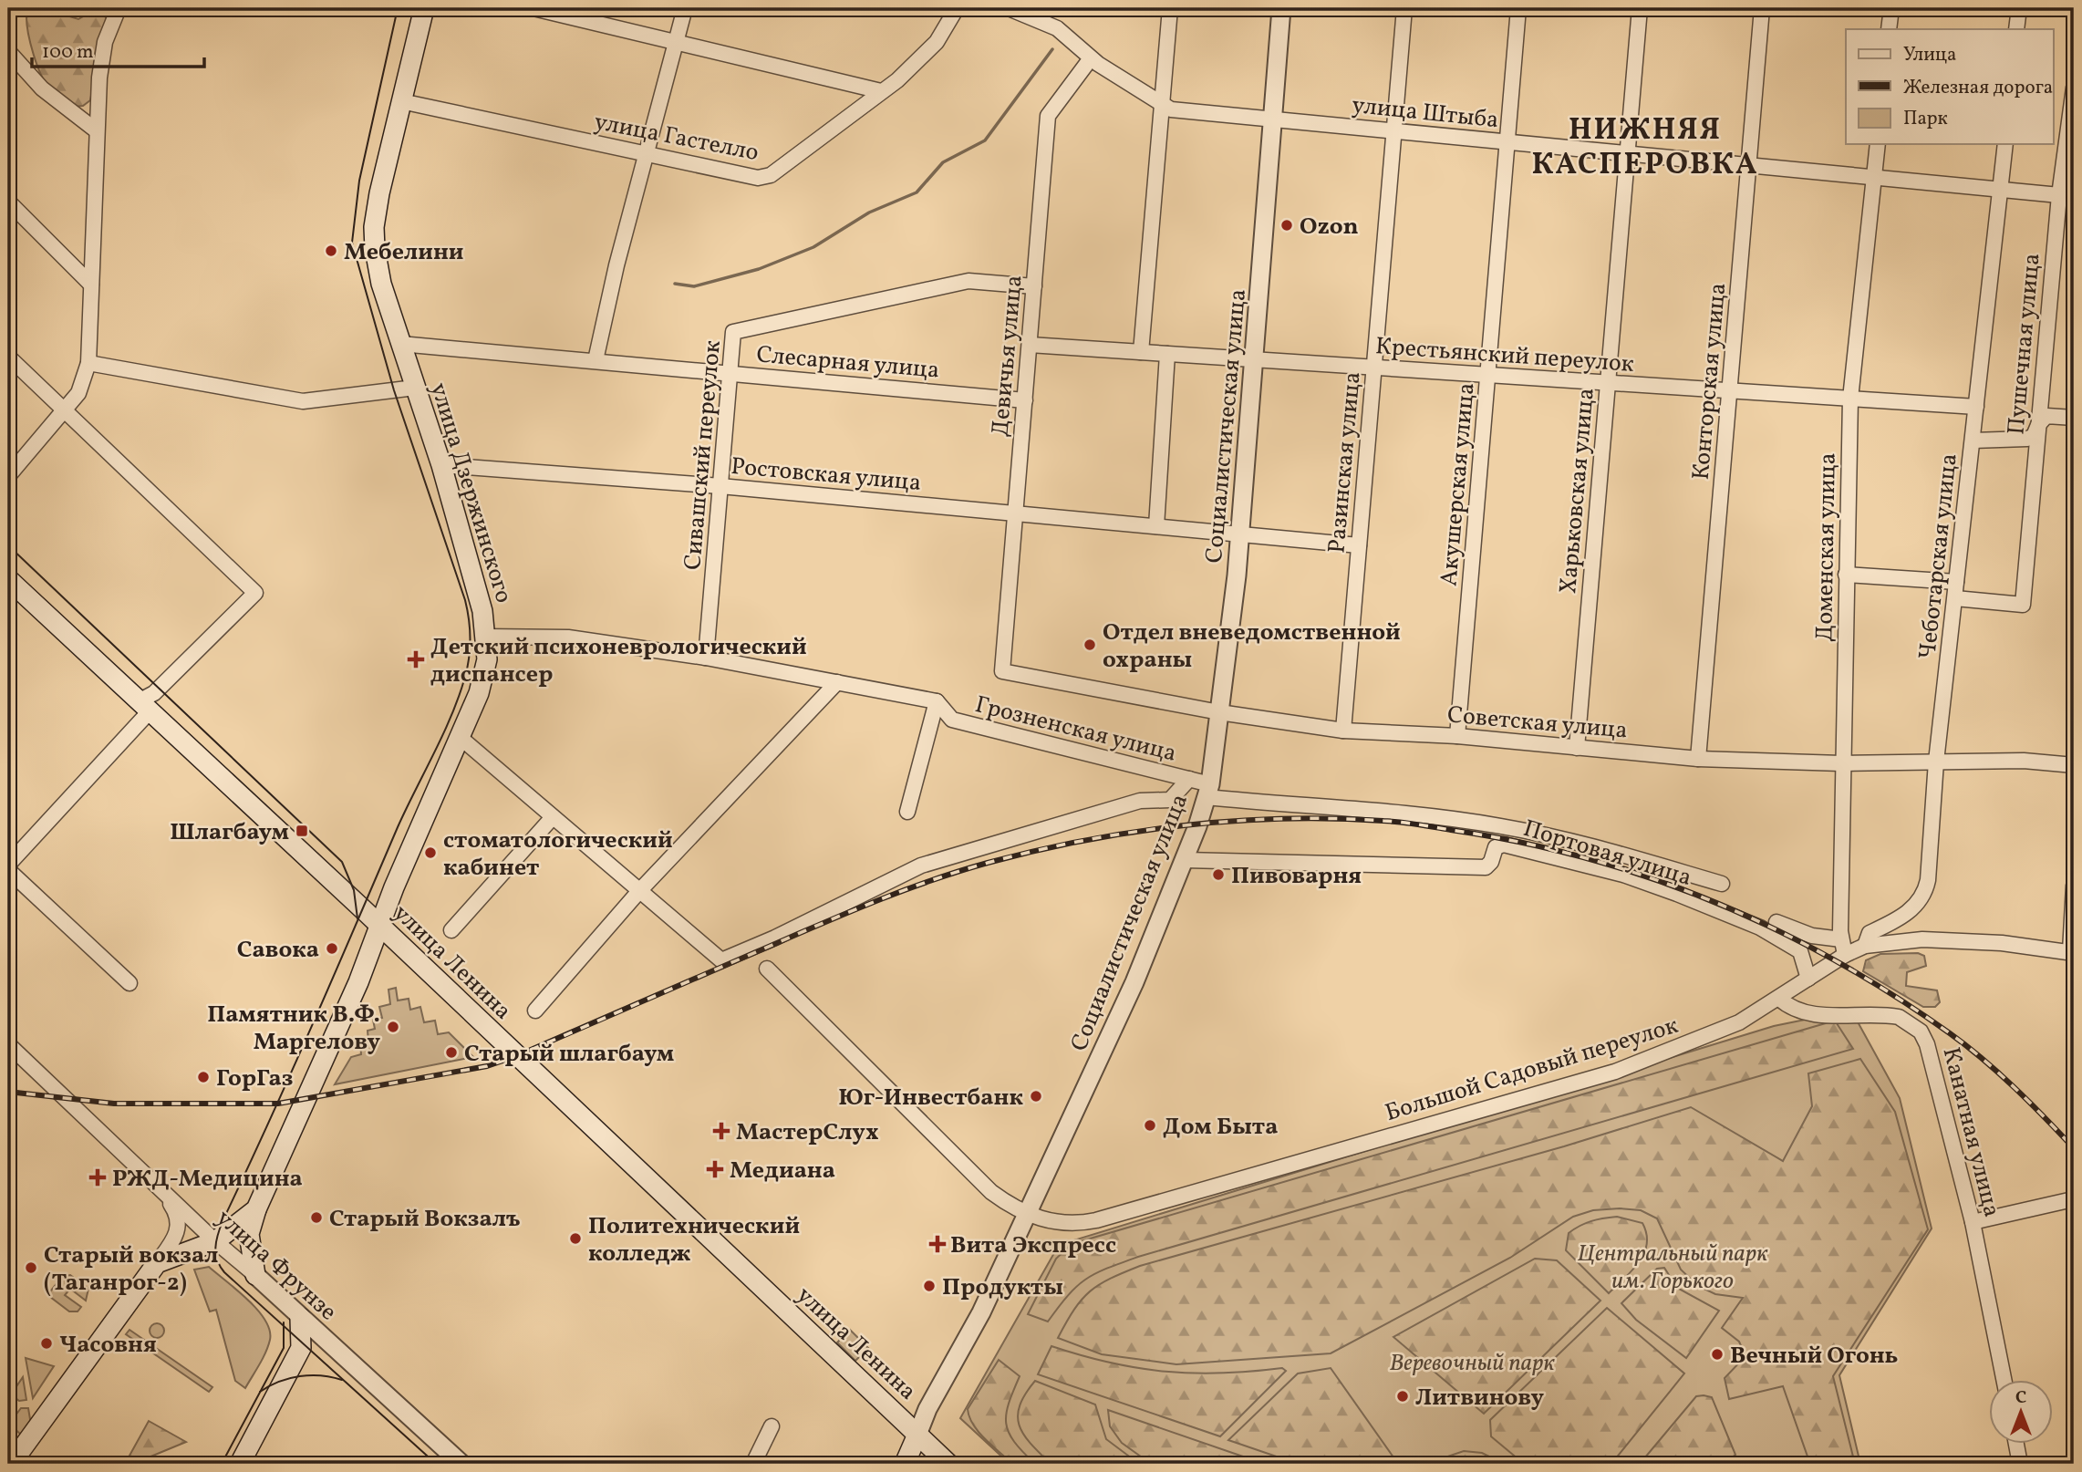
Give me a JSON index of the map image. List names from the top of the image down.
{
  "streets": {
    "main road": ["улица Дзержинского", "улица Ленина"],
    "street": [
      "улица Штыба",
      "улица Гастелло",
      "Пушечная улица",
      "Крестьянский переулок",
      "Девичья улица",
      "Слесарная улица",
      "Конторская улица",
      "Социалистическая улица",
      "Сивашский переулок",
      "Разинская улица",
      "Ростовская улица",
      "Акушерская улица",
      "Харьковская улица",
      "Доменская улица",
      "Чеботарская улица",
      "Советская улица",
      "Грозненская улица",
      "Портовая улица",
      "Большой Садовый переулок",
      "Канатная улица",
      "улица Фрунзе"
    ]
  },
  "crossings": [
    ["улица Штыба", "Пушечная улица"],
    ["улица Штыба", "Девичья улица"],
    ["улица Штыба", "Конторская улица"],
    ["улица Штыба", "Социалистическая улица"],
    ["улица Штыба", "Разинская улица"],
    ["улица Штыба", "Акушерская улица"],
    ["улица Штыба", "Харьковская улица"],
    ["улица Штыба", "Доменская улица"],
    ["улица Штыба", "Чеботарская улица"],
    ["улица Гастелло", "улица Дзержинского"],
    ["Пушечная улица", "Чеботарская улица"],
    ["Крестьянский переулок", "Девичья улица"],
    ["Крестьянский переулок", "Конторская улица"],
    ["Крестьянский переулок", "Социалистическая улица"],
    ["Крестьянский переулок", "Разинская улица"],
    ["Крестьянский переулок", "Акушерская улица"],
    ["Крестьянский переулок", "Харьковская улица"],
    ["Крестьянский переулок", "Доменская улица"],
    ["Крестьянский переулок", "Чеботарская улица"],
    ["Девичья улица", "Слесарная улица"],
    ["Девичья улица", "Сивашский переулок"],
    ["Девичья улица", "Ростовская улица"],
    ["Девичья улица", "Советская улица"],
    ["Слесарная улица", "Сивашский переулок"],
    ["Слесарная улица", "улица Дзержинского"],
    ["Конторская улица", "Советская улица"],
    ["Социалистическая улица", "Ростовская улица"],
    ["Социалистическая улица", "Советская улица"],
    ["Социалистическая улица", "Грозненская улица"],
    ["Социалистическая улица", "Портовая улица"],
    ["Социалистическая улица", "улица Ленина"],
    ["Социалистическая улица", "Большой Садовый переулок"],
    ["Сивашский переулок", "Ростовская улица"],
    ["Разинская улица", "Ростовская улица"],
    ["Разинская улица", "Советская улица"],
    ["Ростовская улица", "улица Дзержинского"],
    ["Акушерская улица", "Советская улица"],
    ["Харьковская улица", "Советская улица"],
    ["улица Дзержинского", "улица Ленина"],
    ["улица Дзержинского", "улица Фрунзе"],
    ["Доменская улица", "Советская улица"],
    ["Доменская улица", "Большой Садовый переулок"],
    ["Чеботарская улица", "Советская улица"],
    ["Чеботарская улица", "Большой Садовый переулок"],
    ["Грозненская улица", "Портовая улица"],
    ["Портовая улица", "Большой Садовый переулок"],
    ["Большой Садовый переулок", "Канатная улица"]
  ],
  "districts": ["НИЖНЯЯ КАСПЕРОВКА"],
  "parks": ["Центральный парк им. Горького", "Веревочный парк"],
  "places": {
    "other": [
      "Ozon",
      "Мебелини",
      "Отдел вневедомственной охраны",
      "стоматологический кабинет",
      "Пивоварня",
      "Савока",
      "Памятник В.Ф. Маргелову",
      "Старый шлагбаум",
      "ГорГаз",
      "Юг-Инвестбанк",
      "Дом Быта",
      "Старый Вокзалъ",
      "Политехнический колледж",
      "Старый вокзал (Таганрог-2)",
      "Продукты",
      "Часовня",
      "Вечный Огонь",
      "Литвинову"
    ],
    "health": [
      "Детский психоневрологический диспансер",
      "МастерСлух",
      "Медиана",
      "РЖД-Медицина",
      "Вита Экспресс"
    ],
    "transit": ["Шлагбаум"]
  },
  "legend": ["Улица", "Железная дорога", "Парк"],
  "scale_bar": "100 m",
  "north": "top"
}
